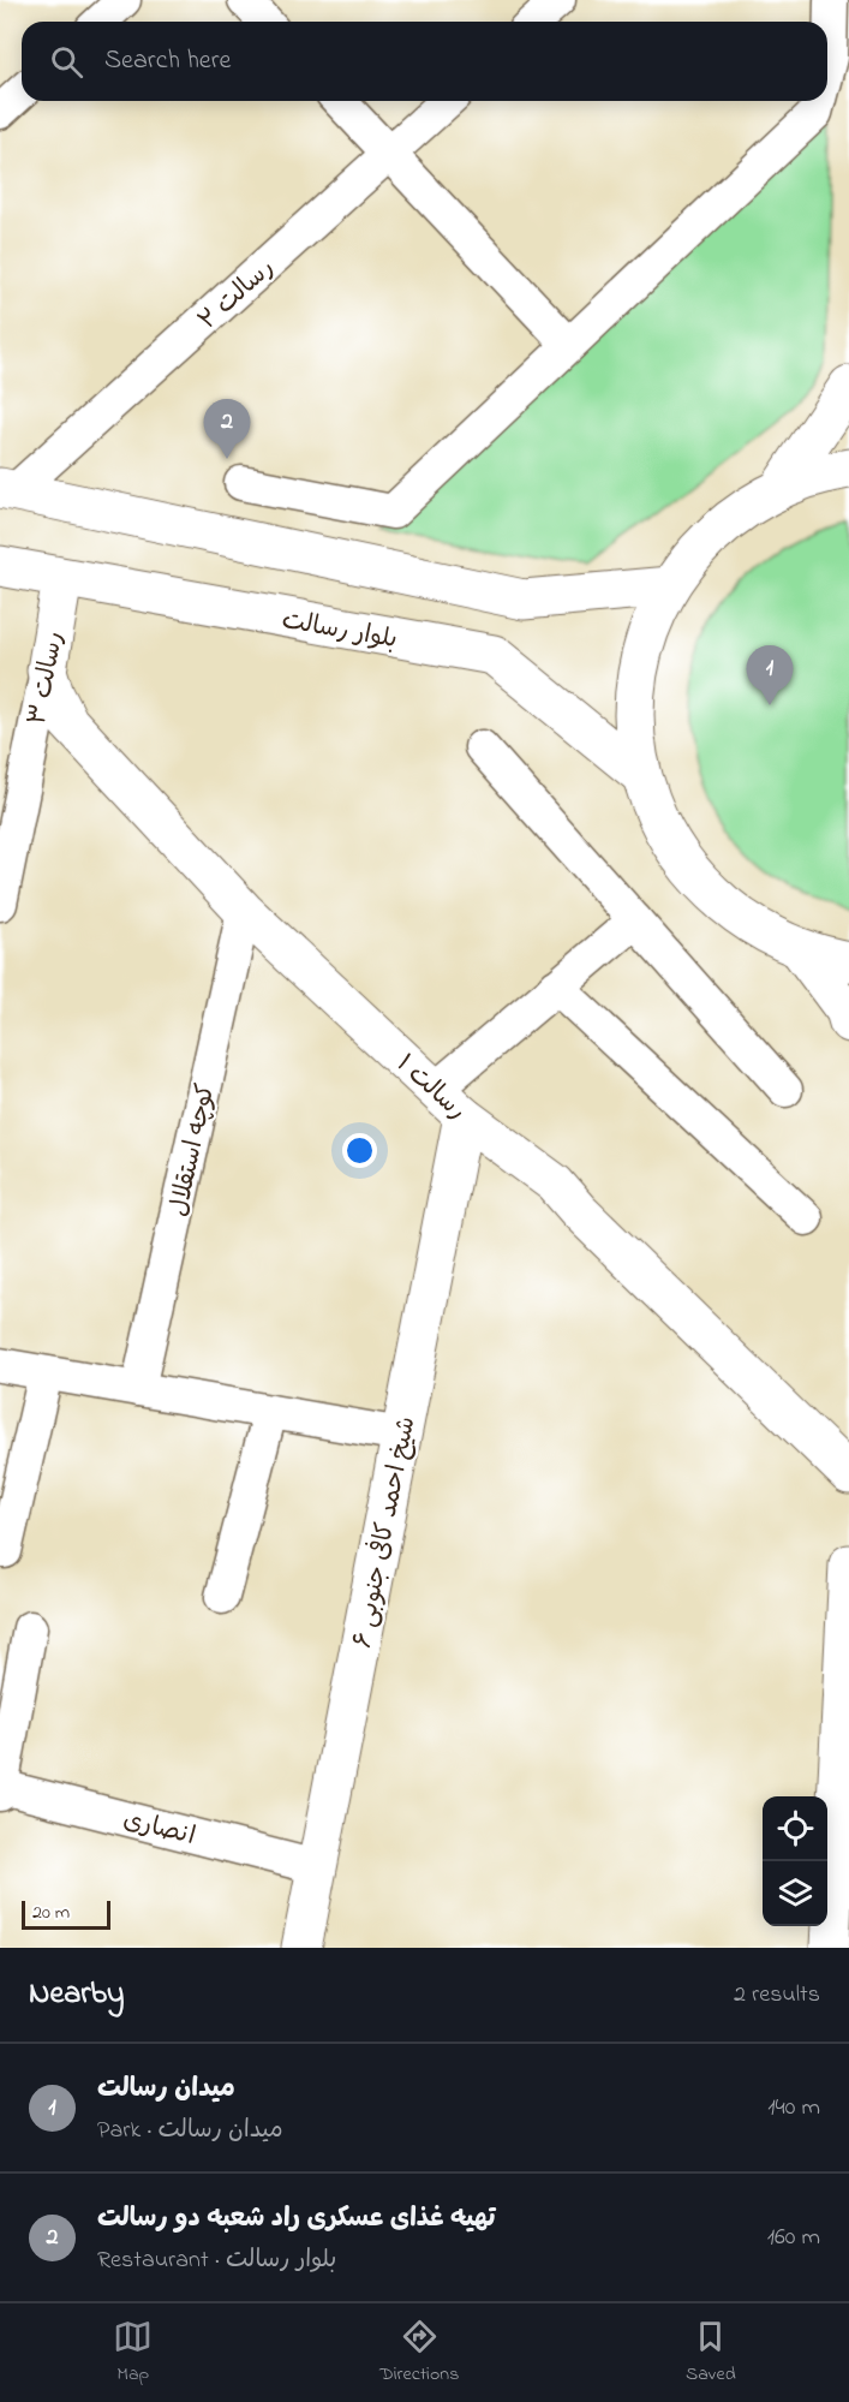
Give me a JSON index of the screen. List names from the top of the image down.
{
  "streets": {
    "main road": [
      "بلوار رسالت",
      "رسالت ۳",
      "رسالت ۱",
      "شیخ احمد کافی جنوبی ۶"
    ],
    "street": ["رسالت ۲", "کوچه استقلال", "انصاری"]
  },
  "crossings": [
    ["بلوار رسالت", "رسالت ۳"],
    ["رسالت ۳", "رسالت ۱"],
    ["رسالت ۱", "کوچه استقلال"],
    ["رسالت ۱", "شیخ احمد کافی جنوبی ۶"],
    ["شیخ احمد کافی جنوبی ۶", "انصاری"]
  ],
  "scale_bar": "20 m",
  "page": {
    "search": "Search here",
    "pins": ["2", "1"],
    "scale": "20 m",
    "heading": ["Nearby", "2 results"],
    "list": [
      {
        "mark": "1",
        "name": "میدان رسالت",
        "note": "Park · میدان رسالت",
        "value": "140 m"
      },
      {
        "mark": "2",
        "name": "تهیه غذای عسکری راد شعبه دو رسالت",
        "note": "Restaurant · بلوار رسالت",
        "value": "160 m"
      }
    ],
    "nav": ["Map", "Directions", "Saved"]
  }
}
